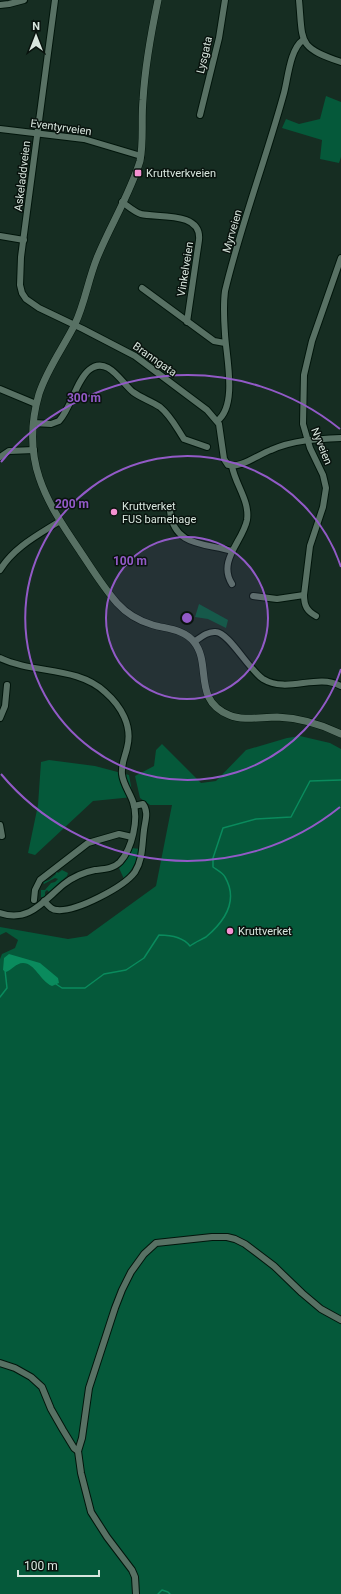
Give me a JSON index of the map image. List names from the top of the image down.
{
  "streets": {
    "street": [
      "Lysgata",
      "Eventyrveien",
      "Askeladdveien",
      "Myrveien",
      "Vinkelveien",
      "Branngata",
      "Nyveien"
    ]
  },
  "crossings": [
    ["Eventyrveien", "Askeladdveien"],
    ["Askeladdveien", "Branngata"],
    ["Myrveien", "Branngata"]
  ],
  "places": {
    "transit": ["Kruttverkveien"],
    "other": ["Kruttverket FUS barnehage", "Kruttverket"]
  },
  "scale_bar": "100 m",
  "north": "top",
  "rings": ["300 m", "200 m", "100 m"]
}
